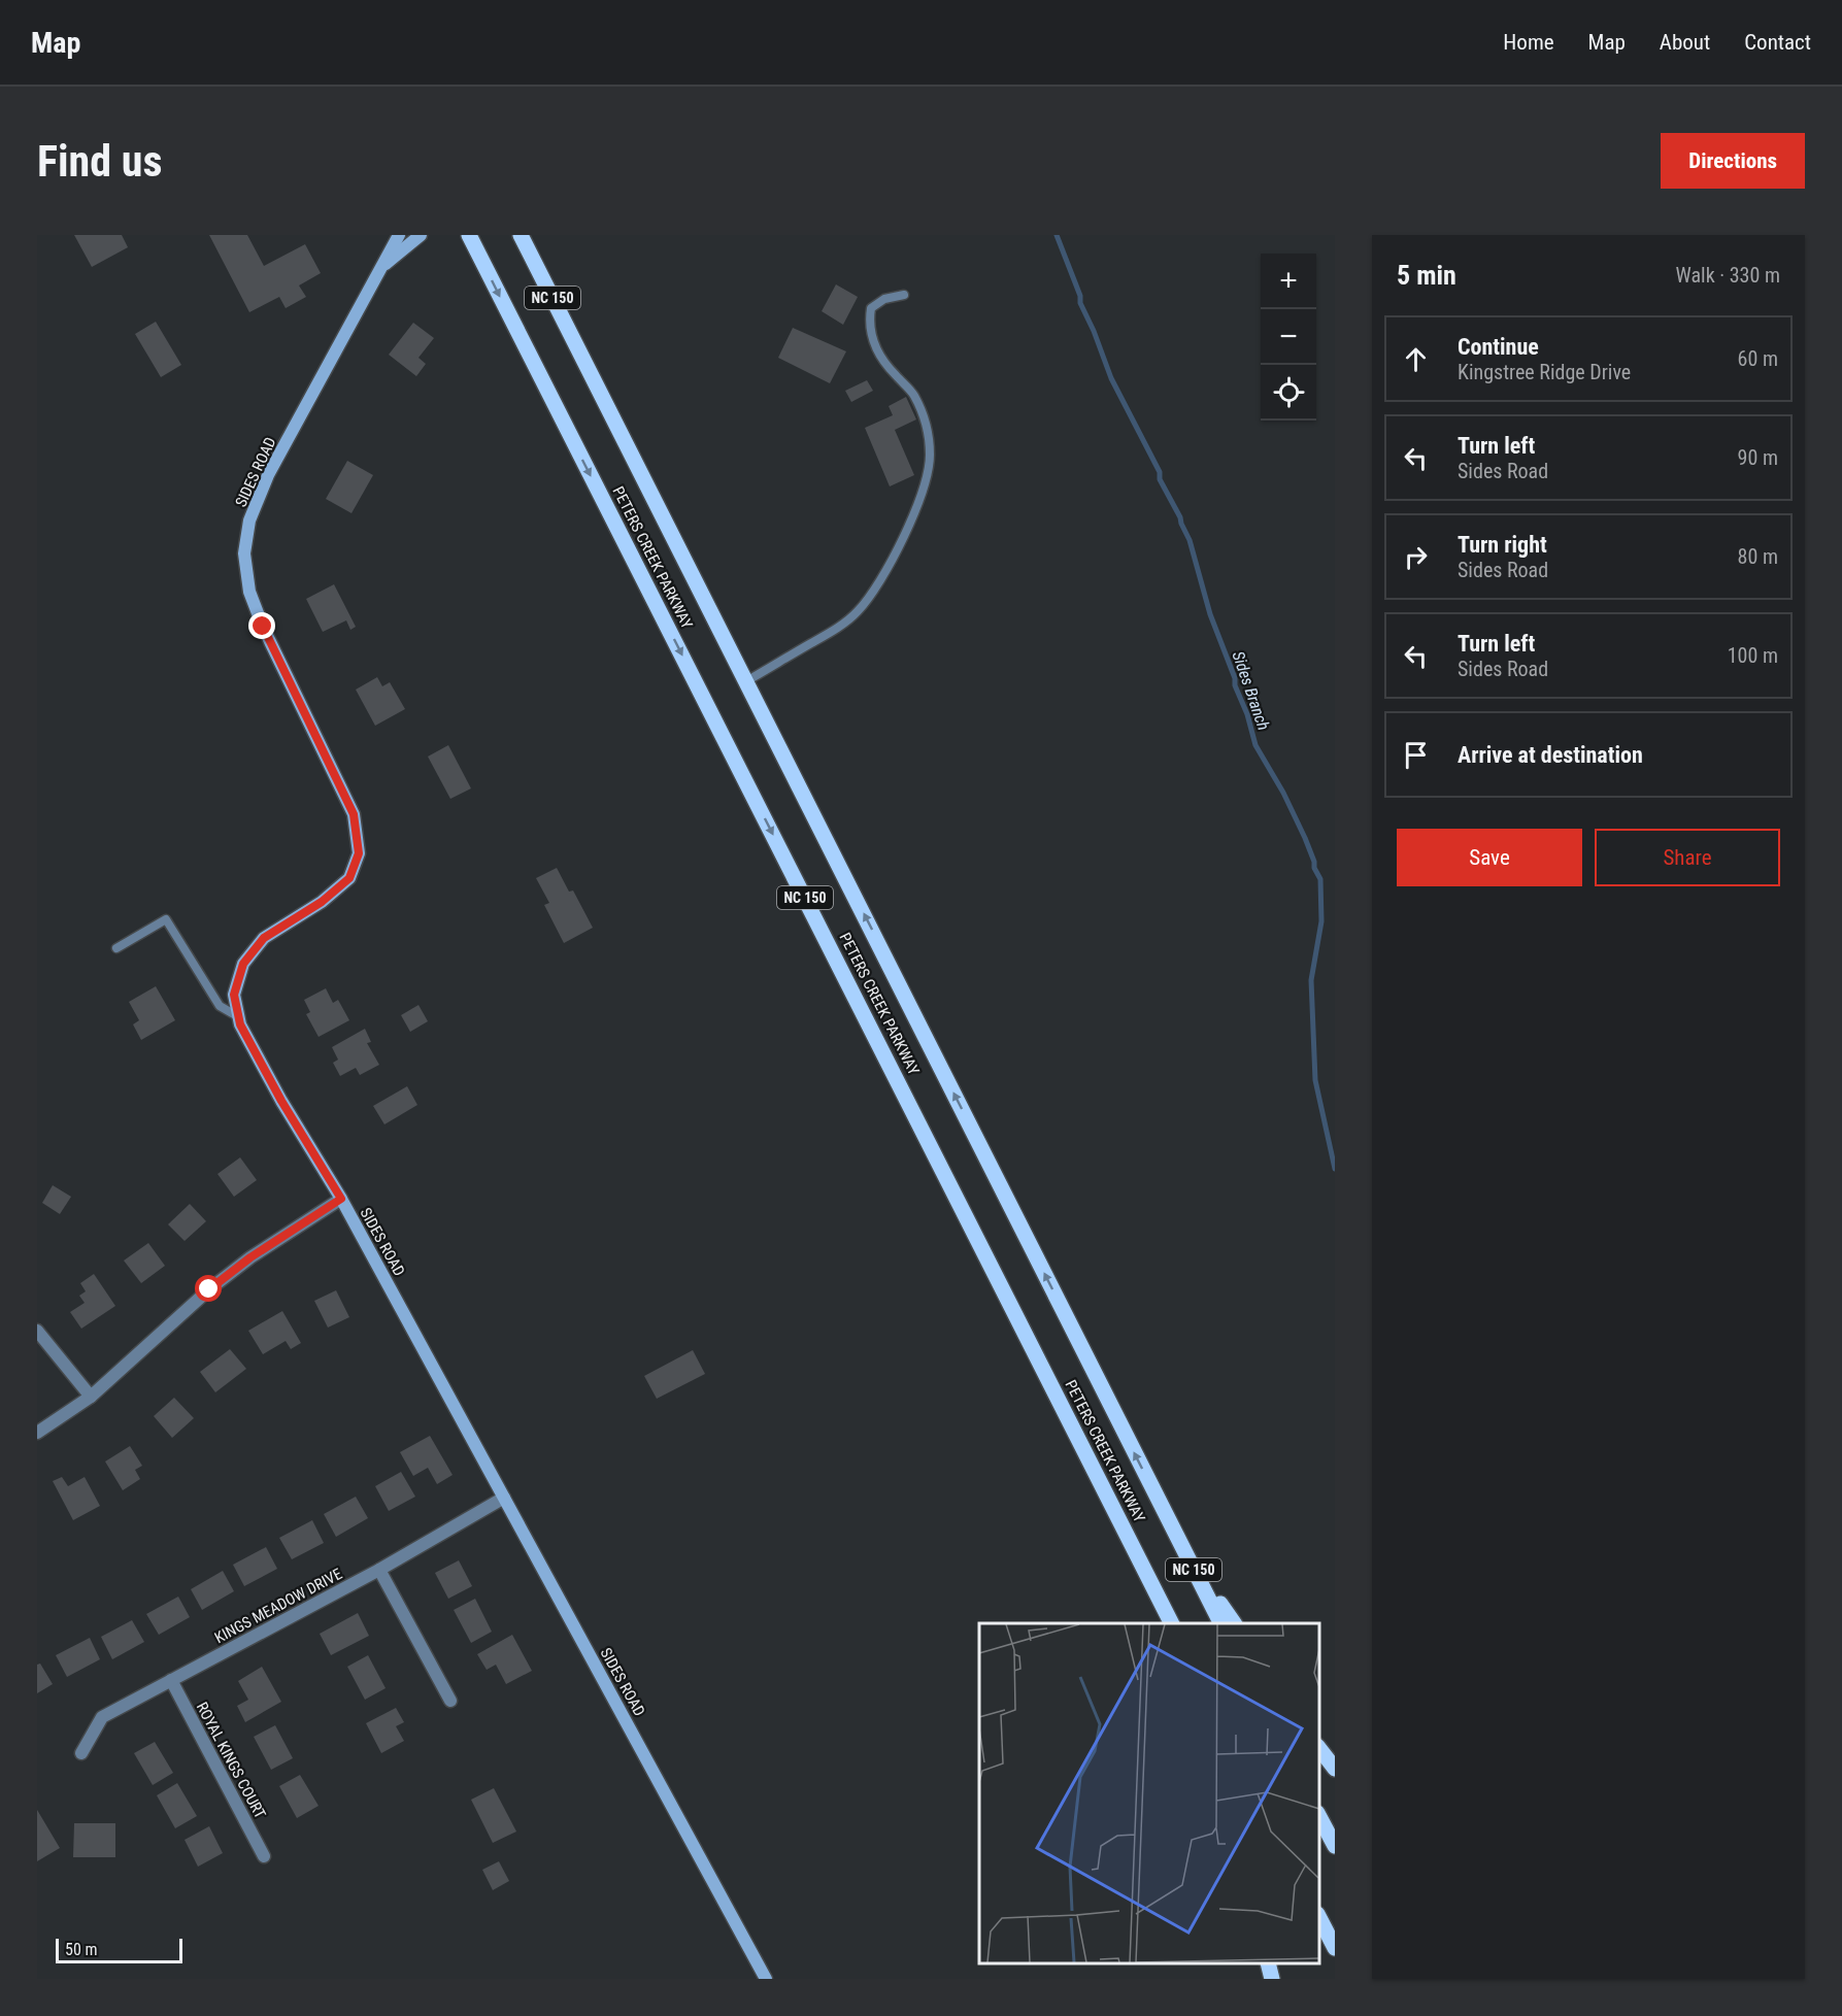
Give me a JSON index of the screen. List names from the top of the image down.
{
  "streets": {
    "main road": ["NC 150", "PETERS CREEK PARKWAY"],
    "street": ["SIDES ROAD", "KINGS MEADOW DRIVE", "ROYAL KINGS COURT"]
  },
  "crossings": [
    ["SIDES ROAD", "KINGS MEADOW DRIVE"],
    ["KINGS MEADOW DRIVE", "ROYAL KINGS COURT"]
  ],
  "water": ["Sides Branch"],
  "scale_bar": "50 m",
  "page": {
    "header": "Map",
    "nav": [
      "Home",
      "Map",
      "About",
      "Contact"
    ],
    "buttons": [
      "Directions",
      ["Save", "Share"]
    ],
    "title": "Find us",
    "heading": ["5 min", "Walk · 330 m"],
    "map_buttons": ["+", "−"],
    "list": [
      ["Continue", "Kingstree Ridge Drive", "60 m"],
      ["Turn left", "Sides Road", "90 m"],
      ["Turn right", "Sides Road", "80 m"],
      ["Turn left", "Sides Road", "100 m"],
      "Arrive at destination"
    ],
    "scale": "50 m"
  }
}
